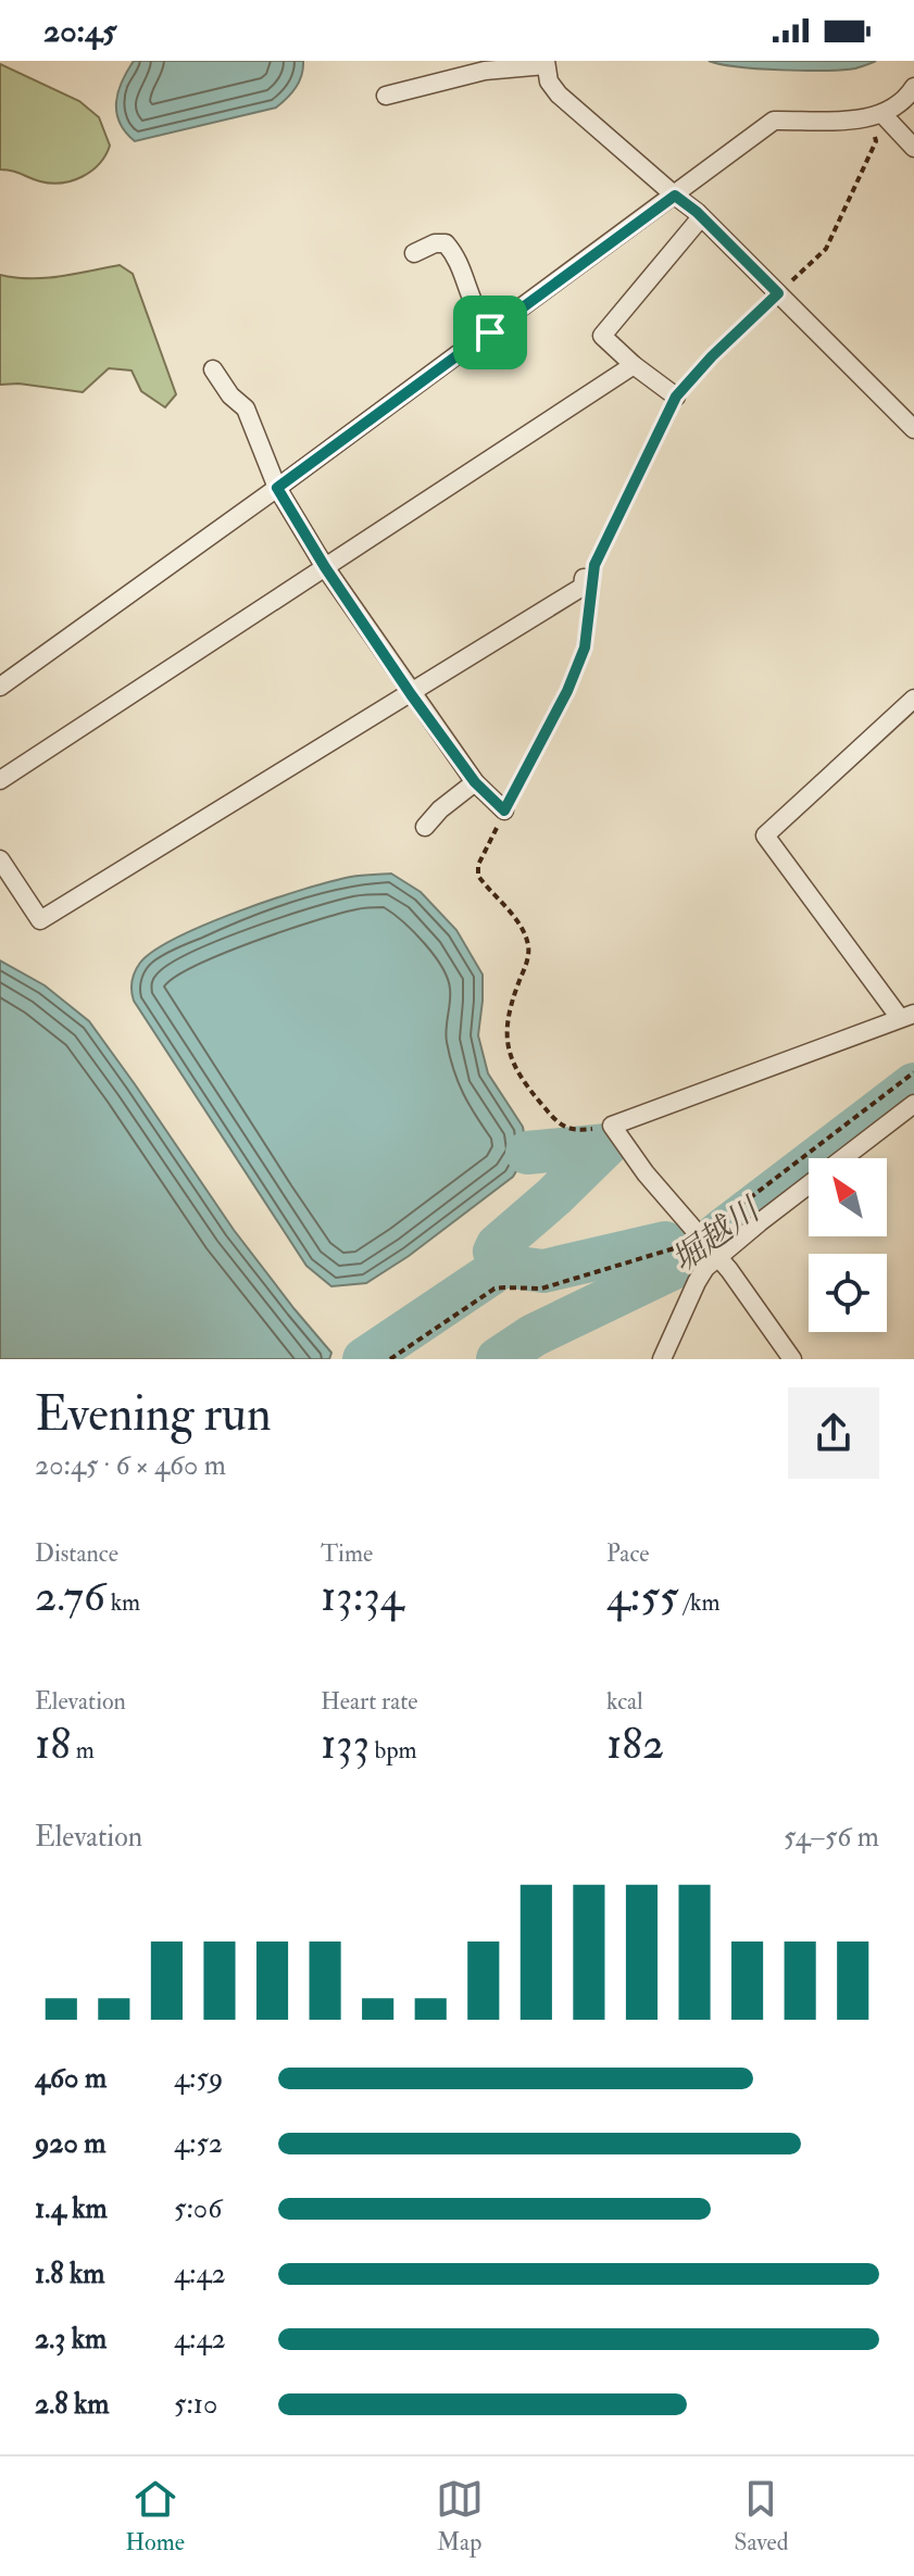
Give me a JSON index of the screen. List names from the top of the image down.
{
  "water": ["堀越川"],
  "north": "top left",
  "page": {
    "status": "20:45",
    "heading": ["Evening run", "20:45 · 6 × 460 m"],
    "stats": [
      ["Distance", "2.76 km"],
      ["Time", "13:34"],
      ["Pace", "4:55 /km"],
      ["Elevation", "18 m"],
      ["Heart rate", "133 bpm"],
      ["kcal", "182"]
    ],
    "chart": ["Elevation", "54–56 m"],
    "list": [
      {
        "name": "460 m",
        "note": "4:59"
      },
      {
        "name": "920 m",
        "note": "4:52"
      },
      {
        "name": "1.4 km",
        "note": "5:06"
      },
      {
        "name": "1.8 km",
        "note": "4:42"
      },
      {
        "name": "2.3 km",
        "note": "4:42"
      },
      {
        "name": "2.8 km",
        "note": "5:10"
      }
    ],
    "tabs": ["Home", "Map", "Saved"]
  }
}
